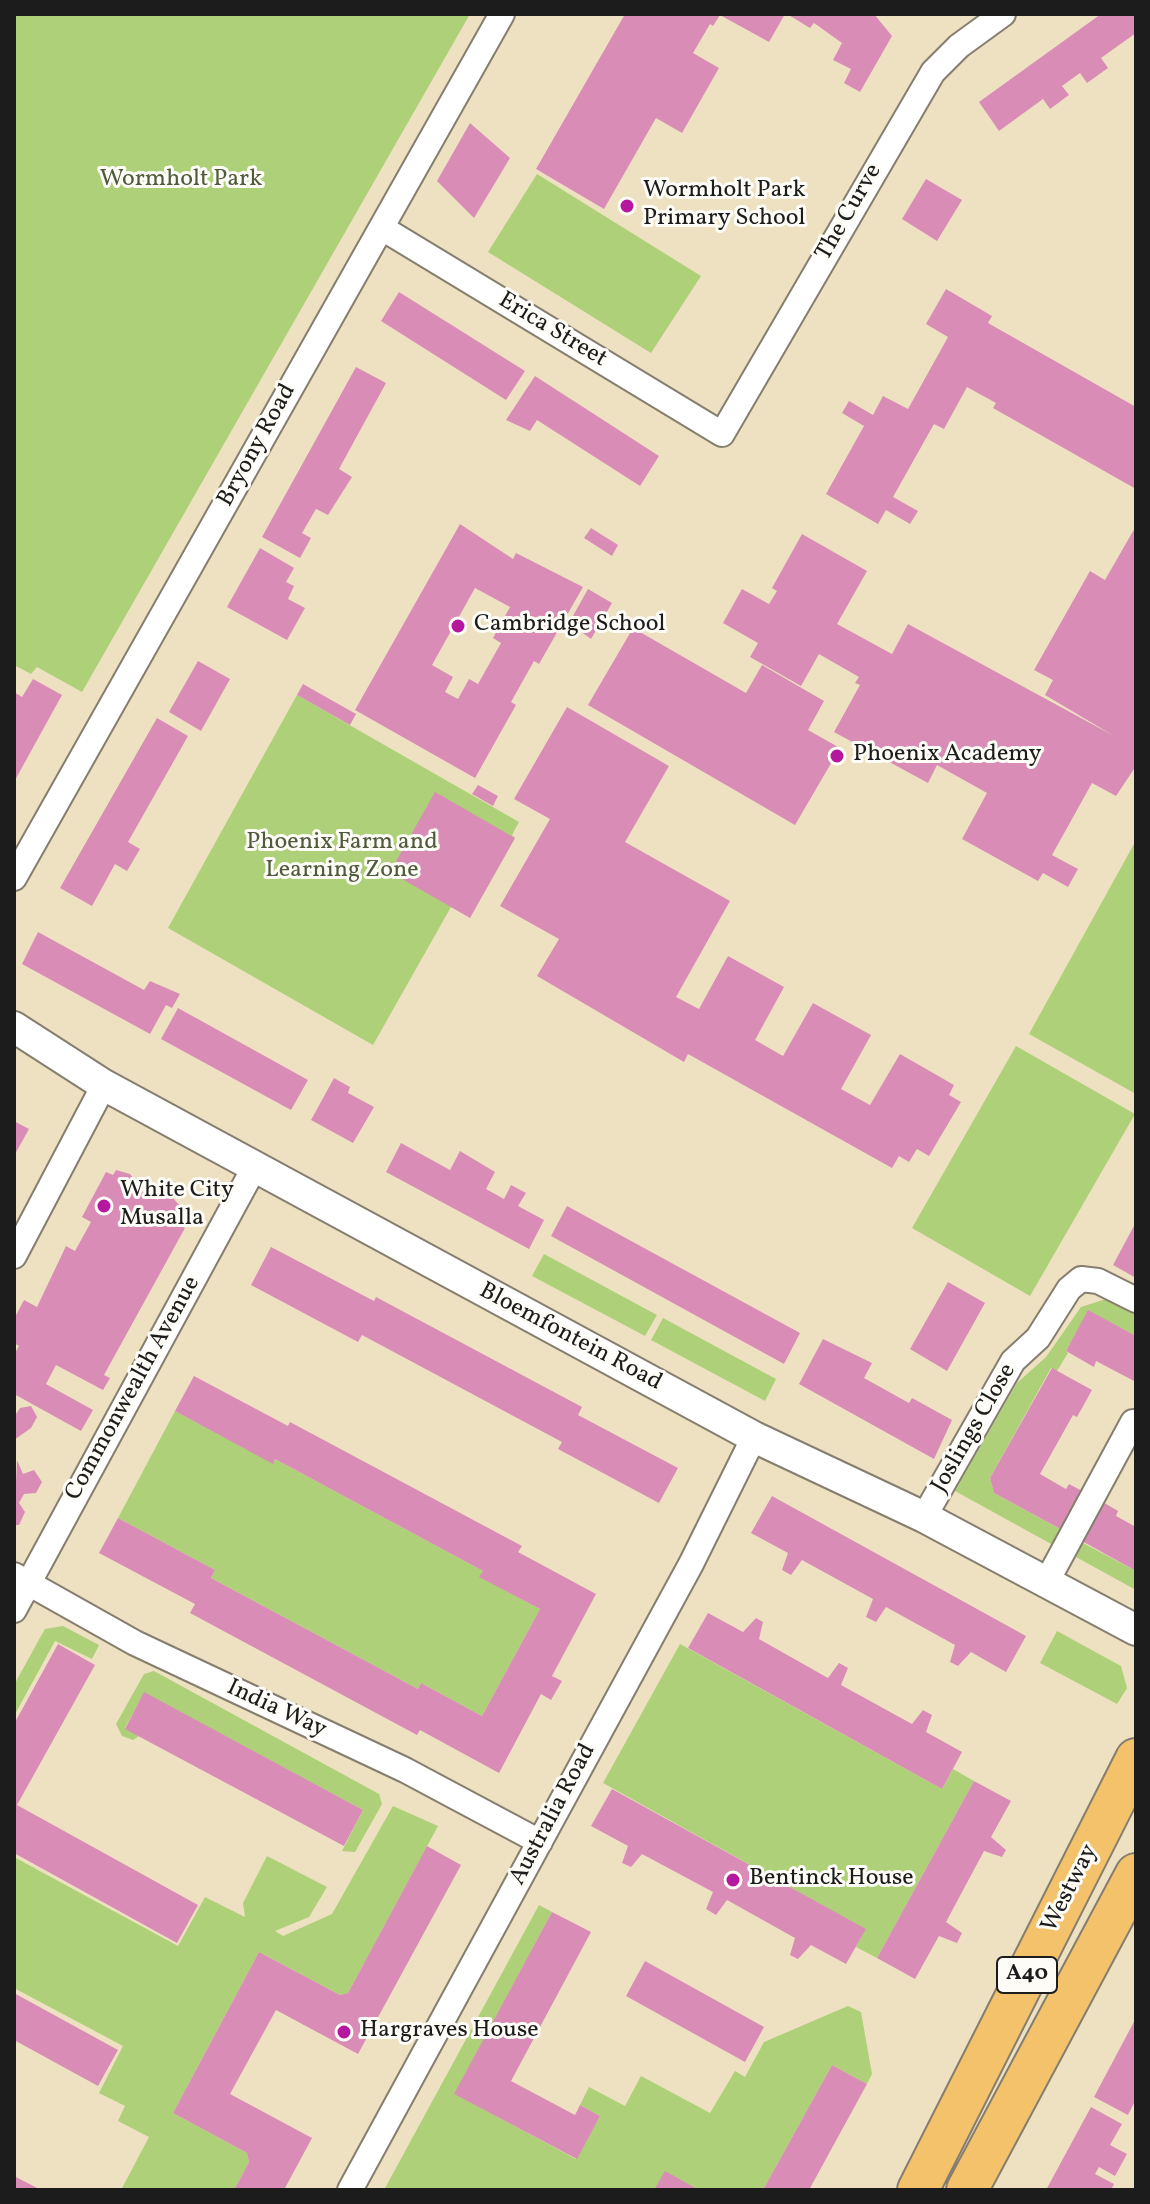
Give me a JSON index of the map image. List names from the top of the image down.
{
  "streets": {
    "highway": ["Westway", "A40"],
    "street": [
      "The Curve",
      "Erica Street",
      "Bryony Road",
      "Bloemfontein Road",
      "Commonwealth Avenue",
      "Joslings Close",
      "India Way",
      "Australia Road"
    ]
  },
  "crossings": [
    ["The Curve", "Erica Street"],
    ["Erica Street", "Bryony Road"],
    ["Bloemfontein Road", "Commonwealth Avenue"],
    ["Bloemfontein Road", "Joslings Close"],
    ["Bloemfontein Road", "Australia Road"],
    ["Commonwealth Avenue", "India Way"],
    ["India Way", "Australia Road"]
  ],
  "parks": ["Wormholt Park", "Phoenix Farm and Learning Zone"],
  "places": [
    "Wormholt Park Primary School",
    "Cambridge School",
    "Phoenix Academy",
    "White City Musalla",
    "Bentinck House",
    "Hargraves House"
  ]
}
